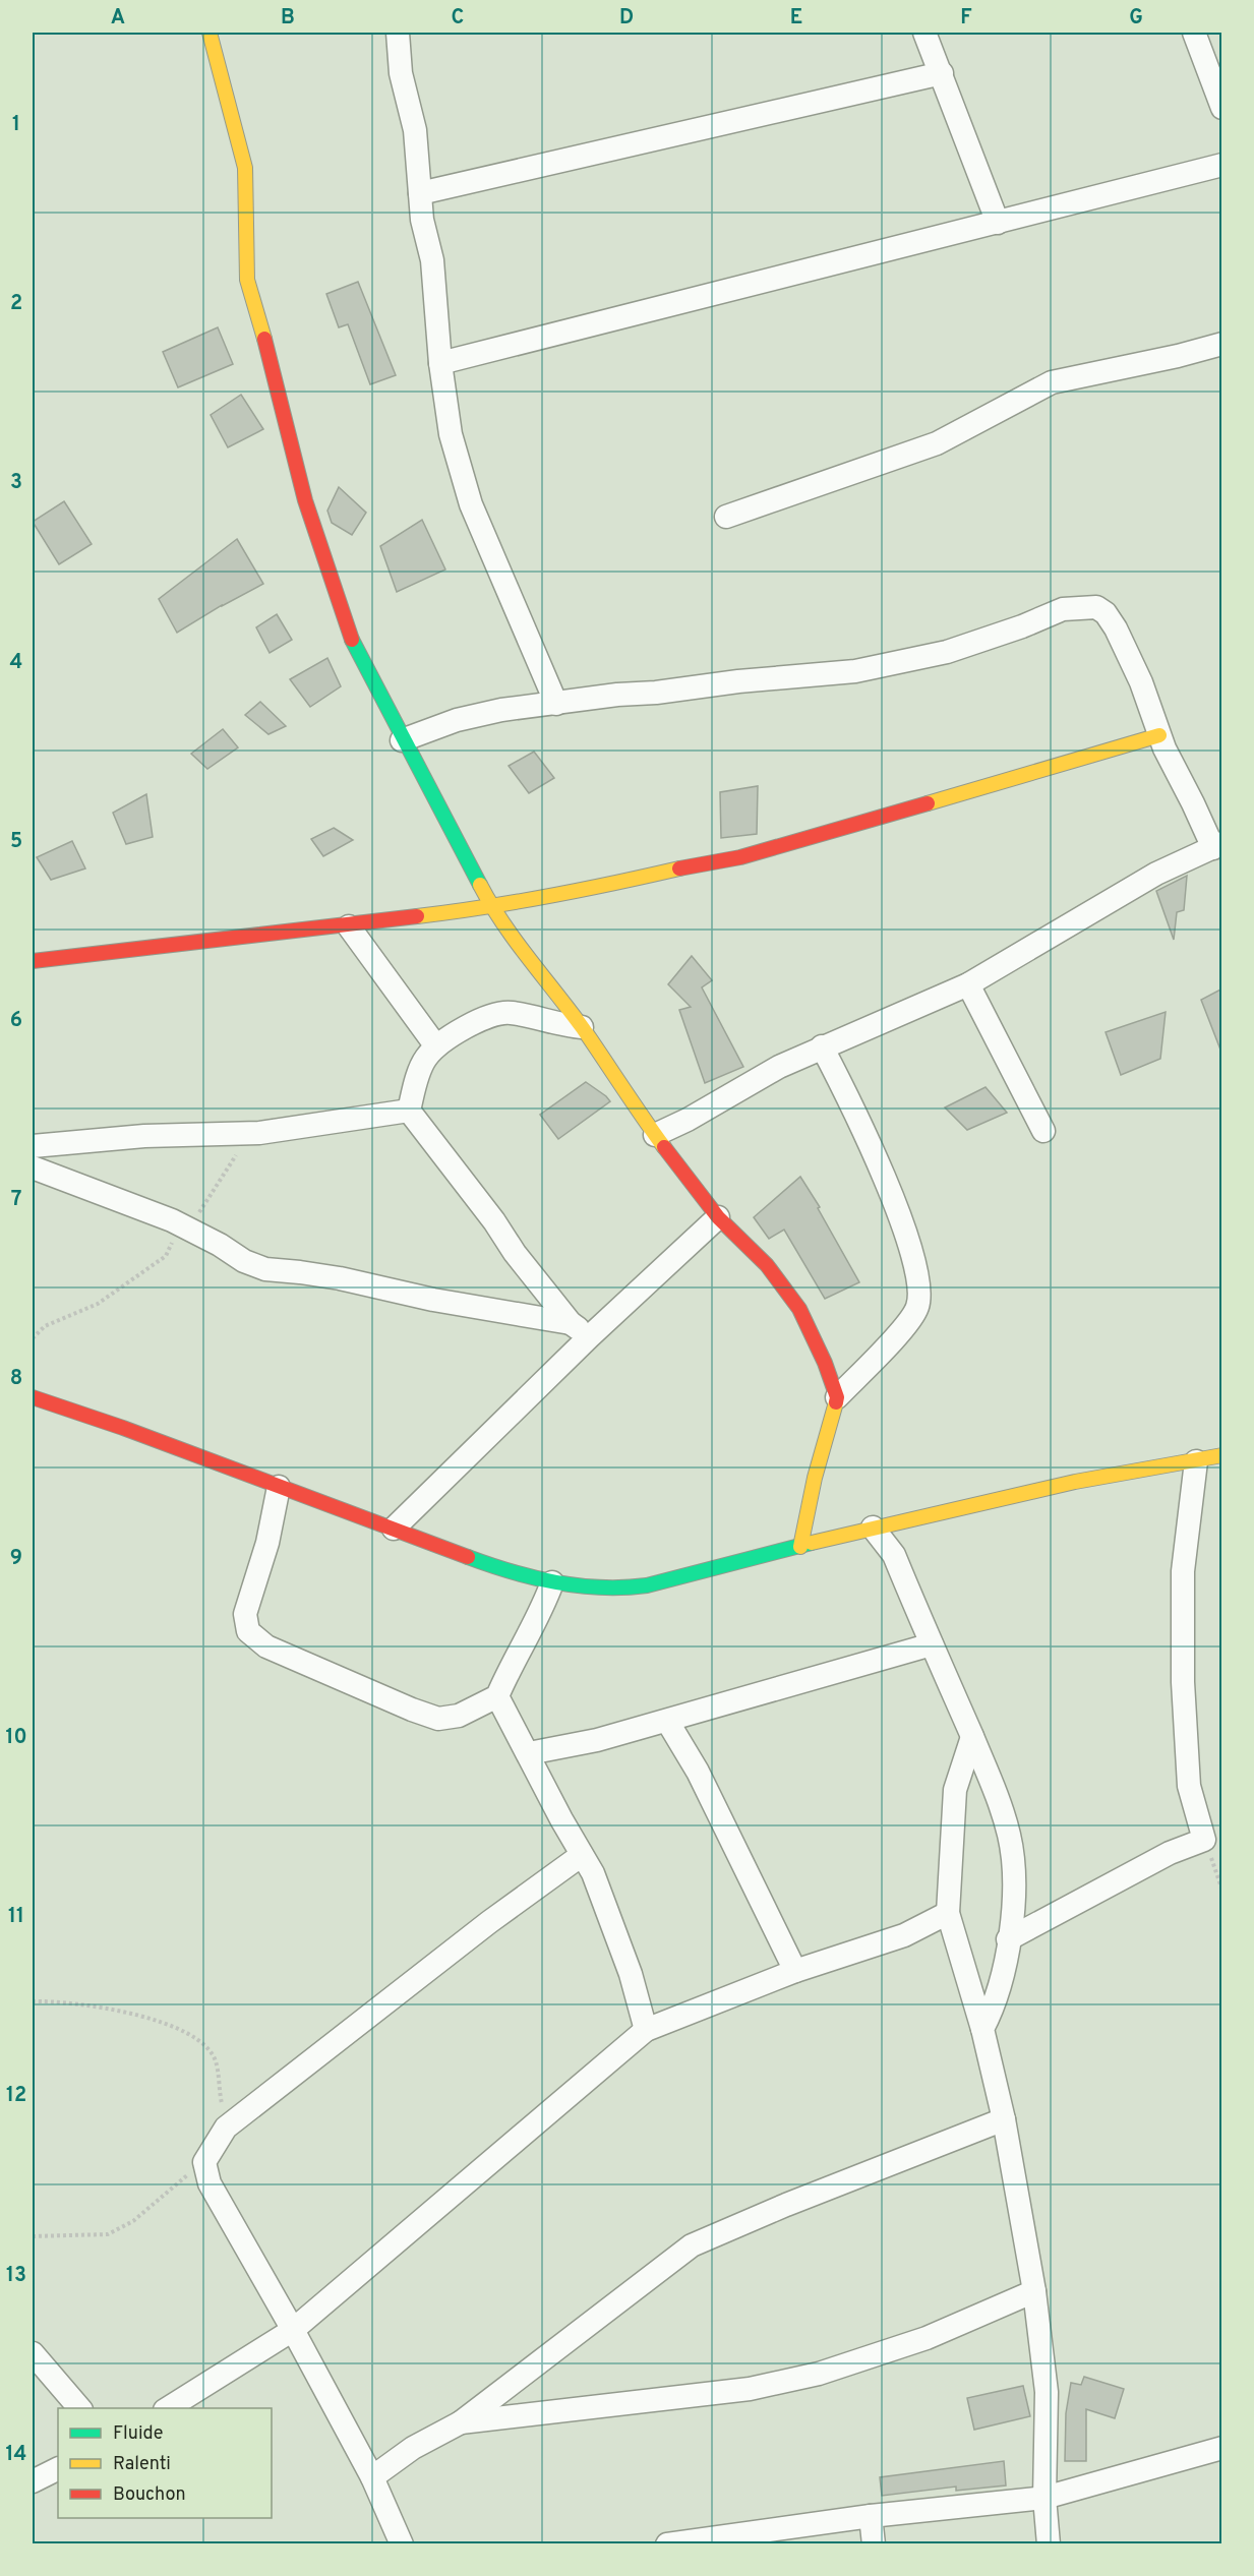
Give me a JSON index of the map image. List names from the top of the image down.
{
  "legend": ["Fluide", "Ralenti", "Bouchon"],
  "grid": {
    "columns": [
      "A",
      "B",
      "C",
      "D",
      "E",
      "F",
      "G"
    ],
    "rows": [
      "1",
      "2",
      "3",
      "4",
      "5",
      "6",
      "7",
      "8",
      "9",
      "10",
      "11",
      "12",
      "13",
      "14"
    ]
  }
}
